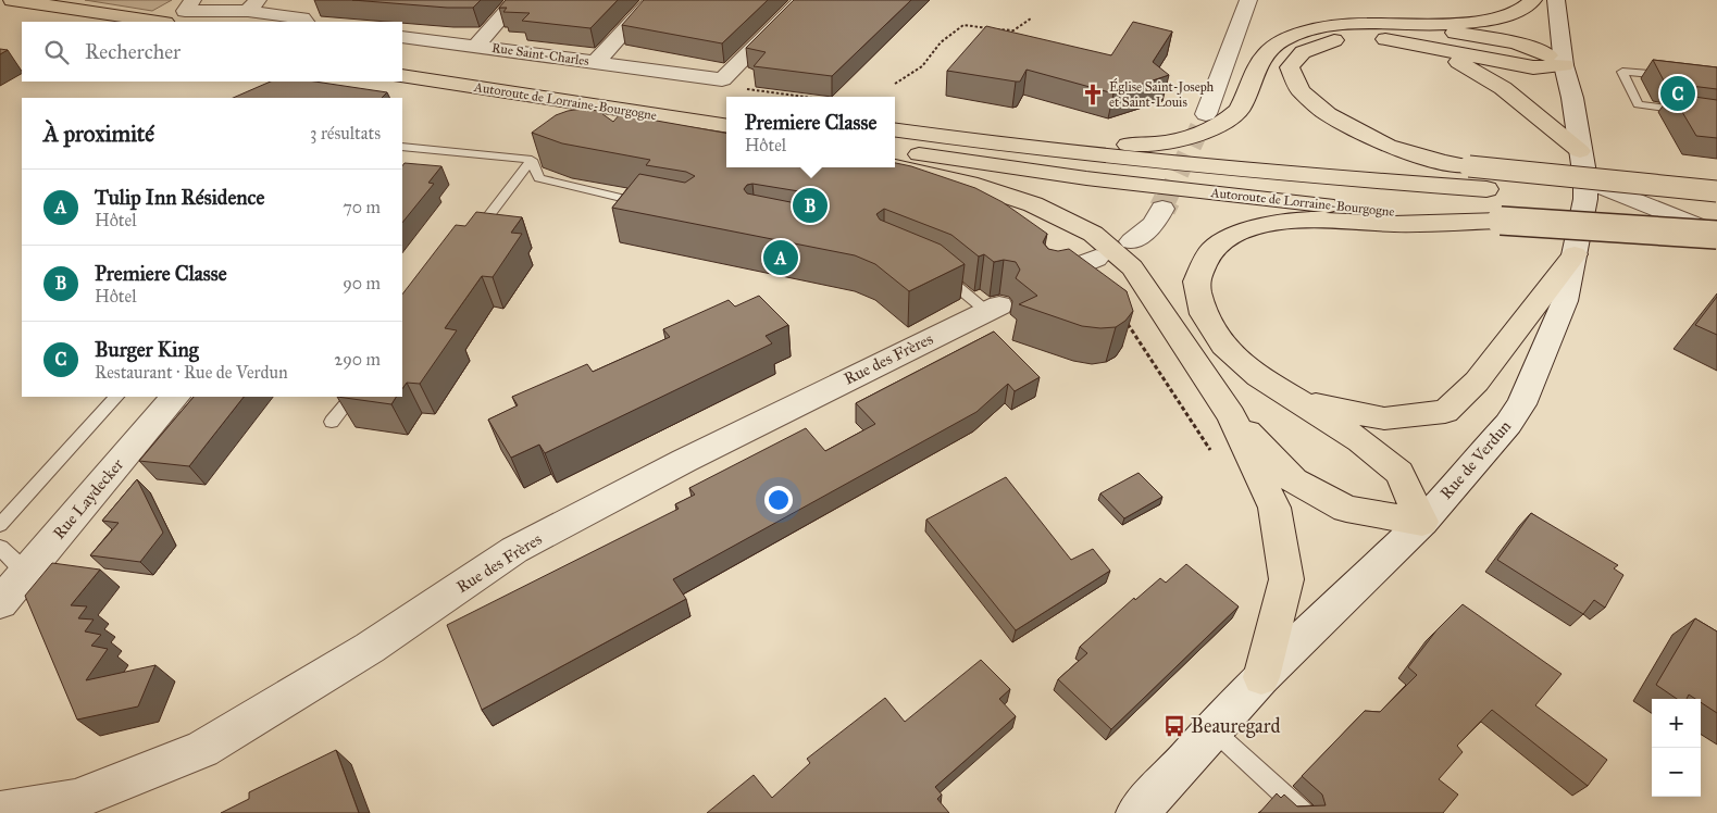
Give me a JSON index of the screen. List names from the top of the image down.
{
  "streets": {
    "highway": ["Autoroute de Lorraine-Bourgogne"],
    "street": [
      "Rue Saint-Charles",
      "Rue des Frères",
      "Rue de Verdun",
      "Rue Laydecker"
    ]
  },
  "places": {
    "church": ["Église Saint-Joseph et Saint-Louis"],
    "bus stop": ["Beauregard"]
  },
  "page": {
    "search": "Rechercher",
    "pins": ["C", "B", "A"],
    "popup": ["Premiere Classe", "Hôtel"],
    "heading": ["À proximité", "3 résultats"],
    "list": [
      {
        "mark": "A",
        "name": "Tulip Inn Résidence",
        "note": "Hôtel",
        "value": "70 m"
      },
      {
        "mark": "B",
        "name": "Premiere Classe",
        "note": "Hôtel",
        "value": "90 m"
      },
      {
        "mark": "C",
        "name": "Burger King",
        "note": "Restaurant · Rue de Verdun",
        "value": "290 m"
      }
    ],
    "map_buttons": ["+", "−"]
  }
}
